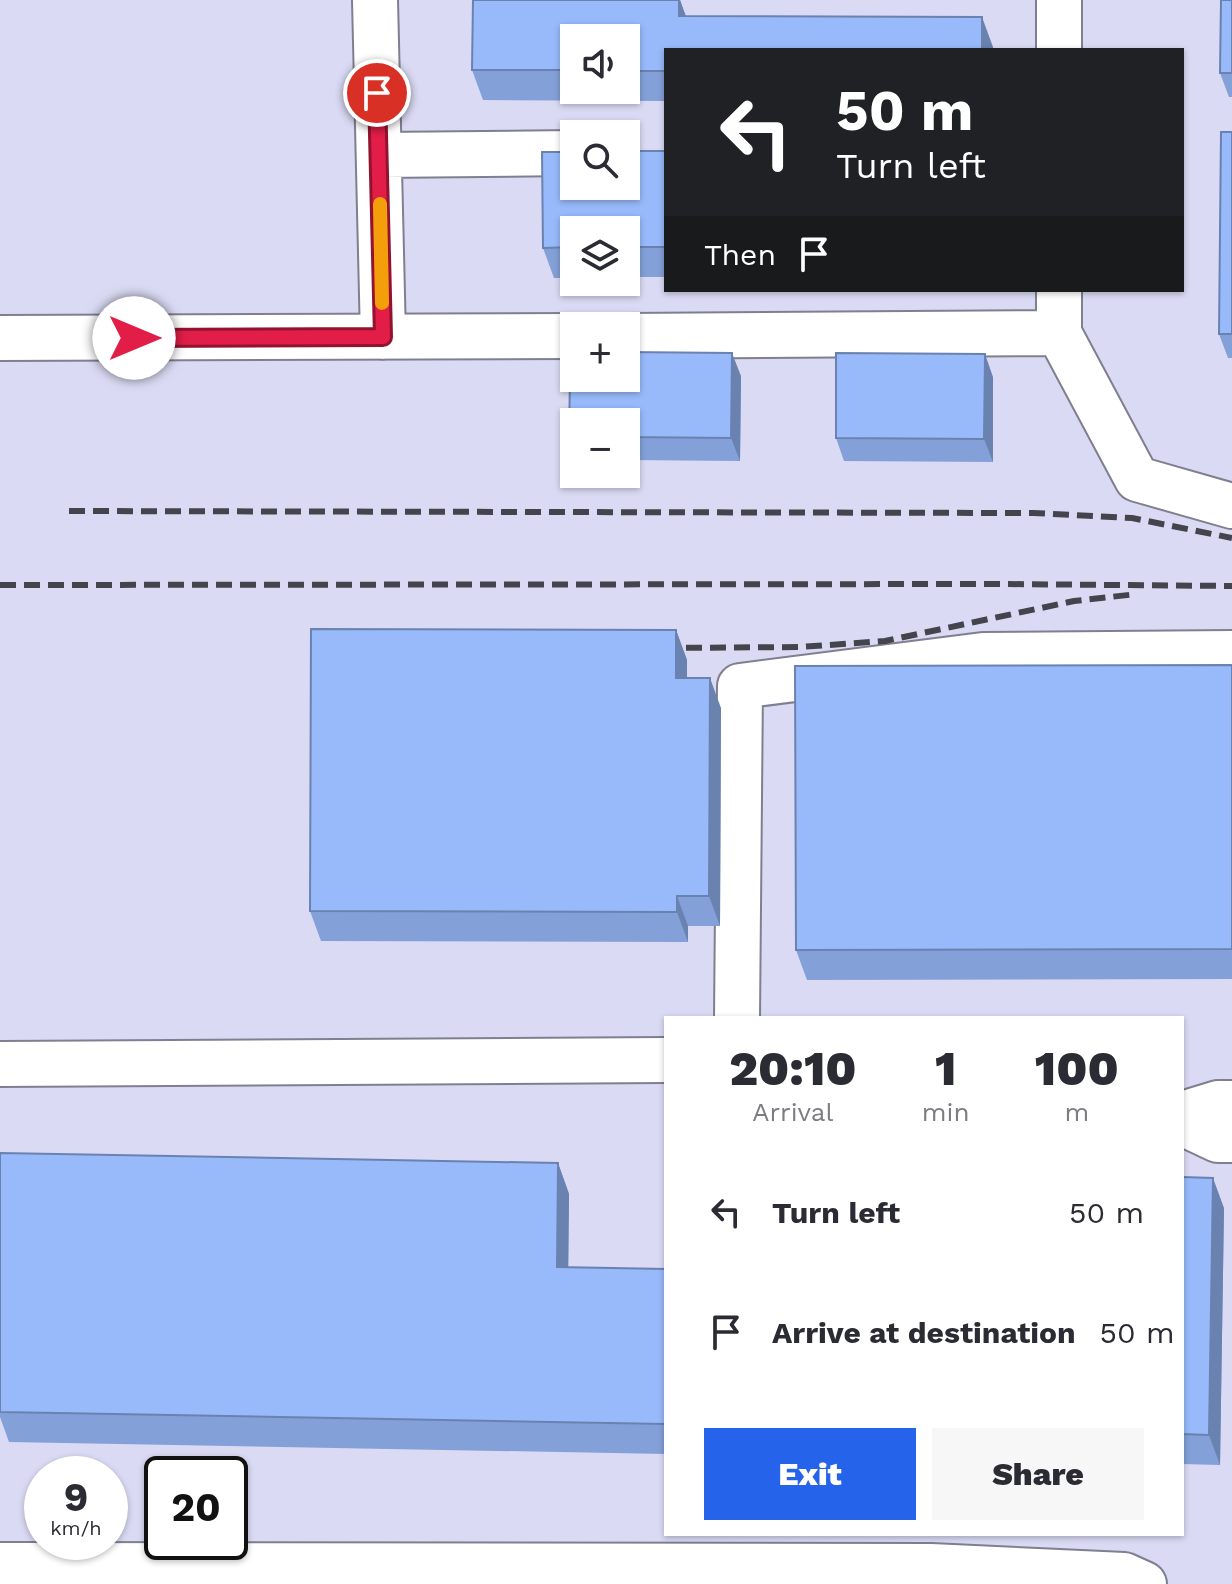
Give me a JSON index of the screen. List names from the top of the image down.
{
  "page": {
    "map_buttons": ["+", "−"],
    "turn": ["50 m", "Turn left"],
    "then": "Then",
    "eta": [
      "20:10",
      "Arrival",
      "1",
      "min",
      "100",
      "m"
    ],
    "list": [
      {
        "name": "Turn left",
        "value": "50 m"
      },
      {
        "name": "Arrive at destination",
        "value": "50 m"
      }
    ],
    "buttons": ["Exit", "Share"],
    "speed": "9 km/h",
    "limit": "20"
  }
}
